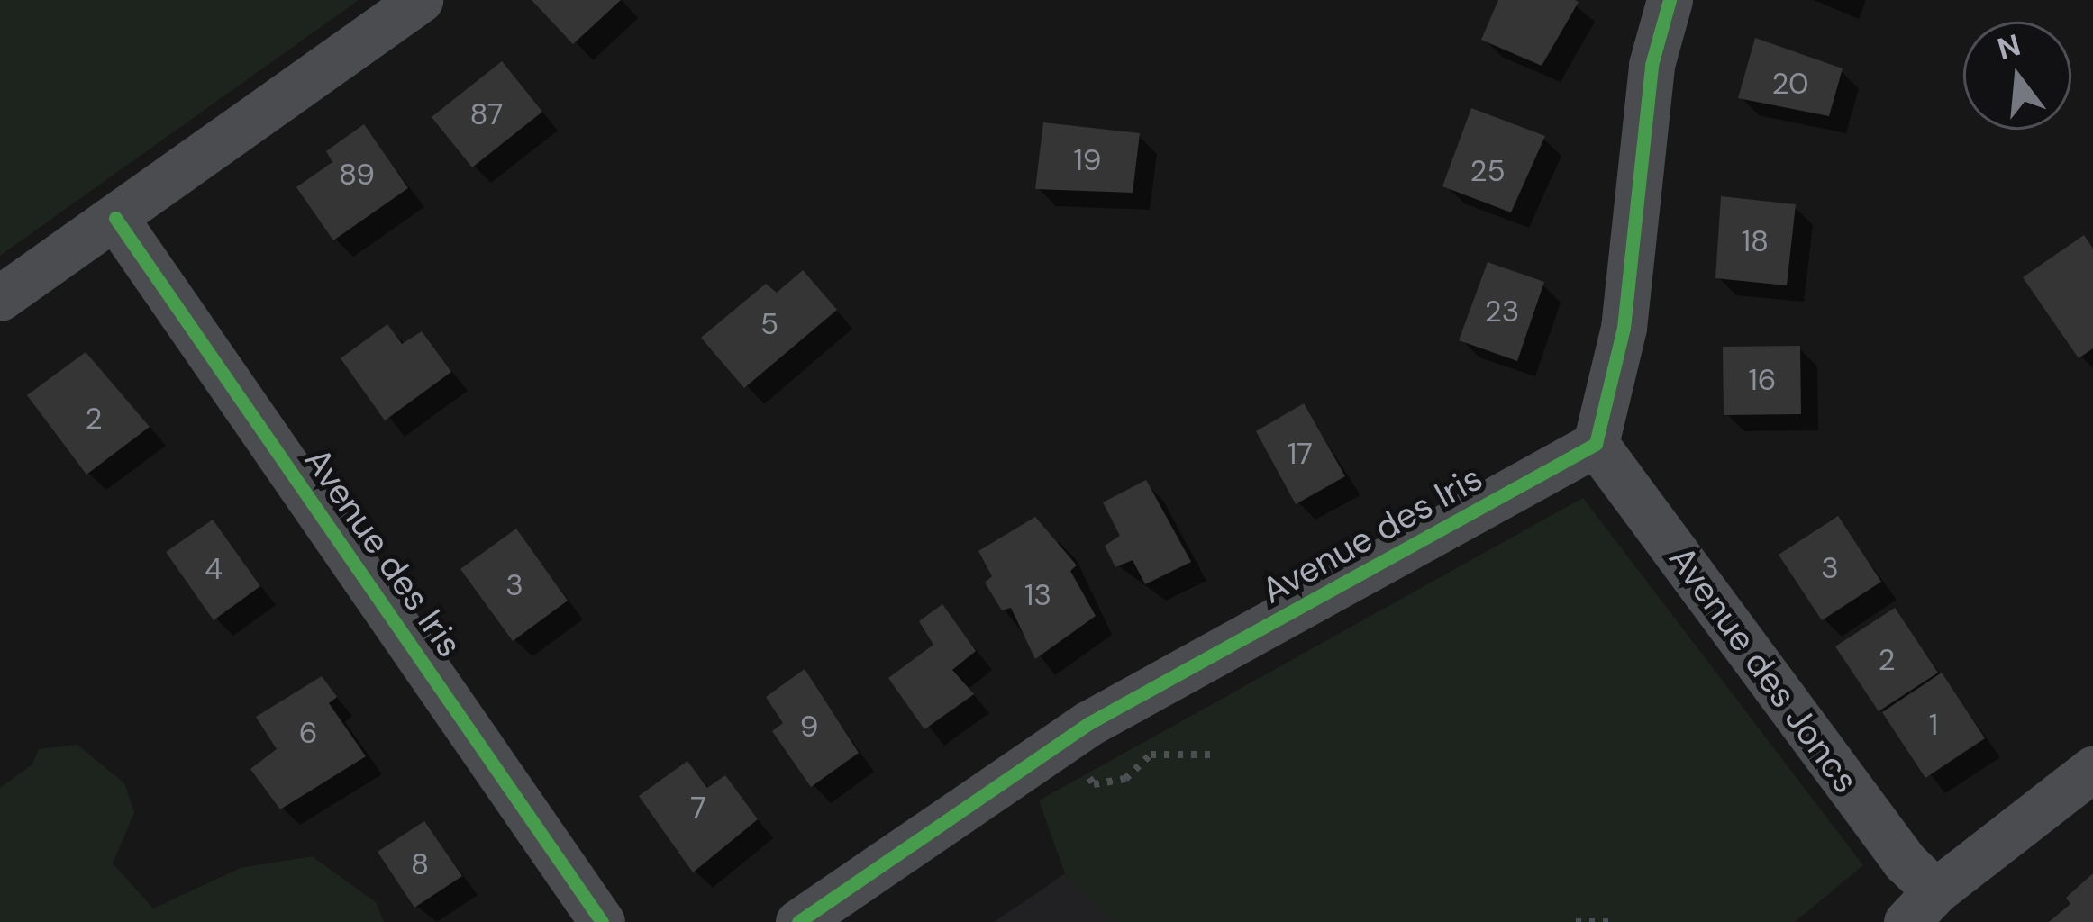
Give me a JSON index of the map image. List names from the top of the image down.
{
  "streets": {
    "street": ["Avenue des Iris", "Avenue des Joncs"]
  },
  "crossings": [
    ["Avenue des Iris", "Avenue des Joncs"]
  ],
  "house_numbers": [
    "20",
    "87",
    "19",
    "25",
    "89",
    "18",
    "23",
    "5",
    "16",
    "2",
    "17",
    "3",
    "4",
    "3",
    "13",
    "2",
    "1",
    "9",
    "6",
    "7",
    "8"
  ],
  "north": "top"
}
